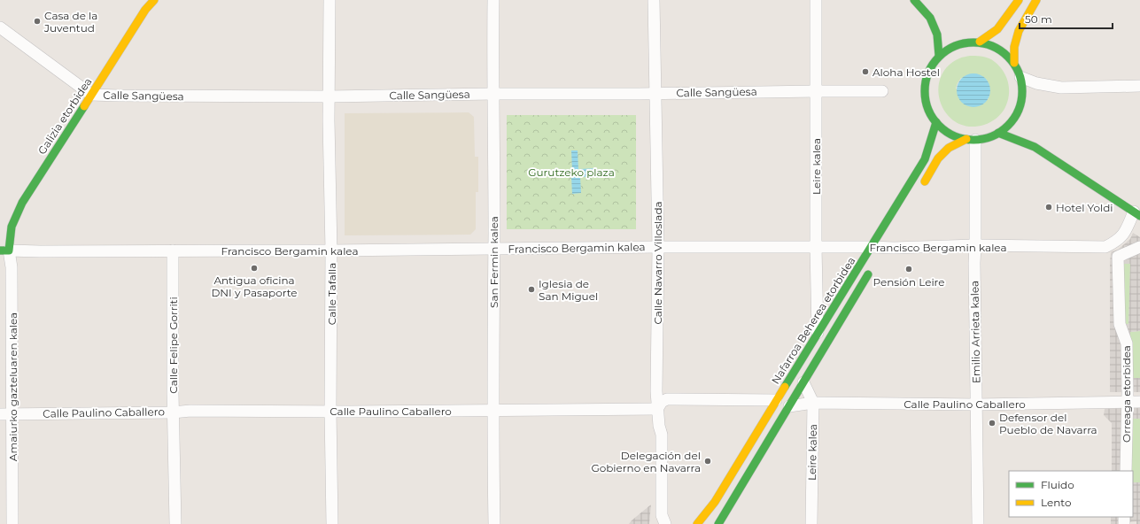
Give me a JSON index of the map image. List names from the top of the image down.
{
  "streets": {
    "main road": ["Galizia etorbidea", "Nafarroa Beherea etorbidea"],
    "street": [
      "Calle Sangüesa",
      "Leire kalea",
      "Francisco Bergamin kalea",
      "San Fermin kalea",
      "Calle Navarro Villoslada",
      "Calle Tafalla",
      "Emilio Arrieta kalea",
      "Calle Felipe Gorriti",
      "Amaiurko gazteluaren kalea",
      "Orreaga etorbidea",
      "Calle Paulino Caballero"
    ]
  },
  "crossings": [
    ["Calle Sangüesa", "Galizia etorbidea"],
    ["Calle Sangüesa", "Leire kalea"],
    ["Calle Sangüesa", "San Fermin kalea"],
    ["Calle Sangüesa", "Calle Navarro Villoslada"],
    ["Calle Sangüesa", "Calle Tafalla"],
    ["Galizia etorbidea", "Francisco Bergamin kalea"],
    ["Galizia etorbidea", "Amaiurko gazteluaren kalea"],
    ["Leire kalea", "Francisco Bergamin kalea"],
    ["Leire kalea", "Nafarroa Beherea etorbidea"],
    ["Leire kalea", "Calle Paulino Caballero"],
    ["Francisco Bergamin kalea", "San Fermin kalea"],
    ["Francisco Bergamin kalea", "Calle Navarro Villoslada"],
    ["Francisco Bergamin kalea", "Calle Tafalla"],
    ["Francisco Bergamin kalea", "Nafarroa Beherea etorbidea"],
    ["Francisco Bergamin kalea", "Emilio Arrieta kalea"],
    ["Francisco Bergamin kalea", "Calle Felipe Gorriti"],
    ["Francisco Bergamin kalea", "Amaiurko gazteluaren kalea"],
    ["San Fermin kalea", "Calle Paulino Caballero"],
    ["Calle Navarro Villoslada", "Calle Paulino Caballero"],
    ["Calle Tafalla", "Calle Paulino Caballero"],
    ["Nafarroa Beherea etorbidea", "Emilio Arrieta kalea"],
    ["Nafarroa Beherea etorbidea", "Calle Paulino Caballero"],
    ["Emilio Arrieta kalea", "Calle Paulino Caballero"],
    ["Calle Felipe Gorriti", "Calle Paulino Caballero"],
    ["Amaiurko gazteluaren kalea", "Calle Paulino Caballero"],
    ["Orreaga etorbidea", "Calle Paulino Caballero"]
  ],
  "parks": ["Gurutzeko plaza"],
  "places": [
    "Casa de la Juventud",
    "Aloha Hostel",
    "Hotel Yoldi",
    "Antigua oficina DNI y Pasaporte",
    "Pensión Leire",
    "Iglesia de San Miguel",
    "Defensor del Pueblo de Navarra",
    "Delegación del Gobierno en Navarra"
  ],
  "legend": ["Fluido", "Lento"],
  "scale_bar": "50 m"
}
